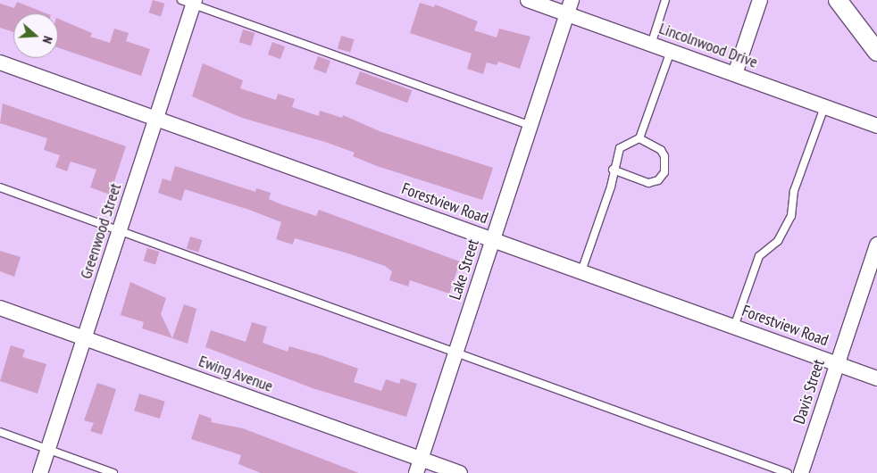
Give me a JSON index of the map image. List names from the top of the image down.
{
  "streets": {
    "street": [
      "Lincolnwood Drive",
      "Forestview Road",
      "Greenwood Street",
      "Lake Street",
      "Ewing Avenue",
      "Davis Street"
    ]
  },
  "crossings": [
    ["Lincolnwood Drive", "Lake Street"],
    ["Forestview Road", "Greenwood Street"],
    ["Forestview Road", "Lake Street"],
    ["Forestview Road", "Davis Street"],
    ["Greenwood Street", "Ewing Avenue"],
    ["Lake Street", "Ewing Avenue"]
  ],
  "north": "right"
}
